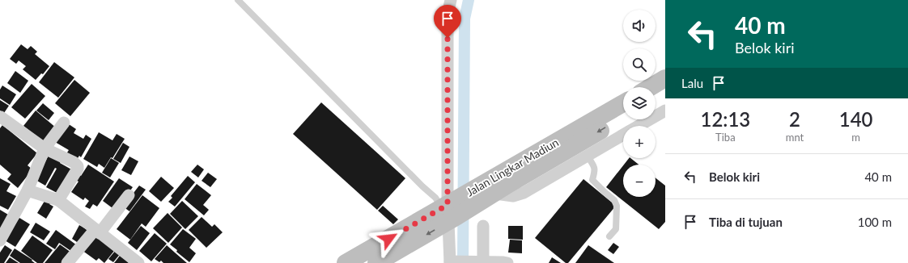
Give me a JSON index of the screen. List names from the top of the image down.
{
  "streets": {
    "main road": ["Jalan Lingkar Madiun"]
  },
  "page": {
    "turn": ["40 m", "Belok kiri"],
    "map_buttons": ["+", "−"],
    "then": "Lalu",
    "eta": [
      "12:13",
      "Tiba",
      "2",
      "mnt",
      "140",
      "m"
    ],
    "list": [
      {
        "name": "Belok kiri",
        "value": "40 m"
      },
      {
        "name": "Tiba di tujuan",
        "value": "100 m"
      }
    ]
  }
}
